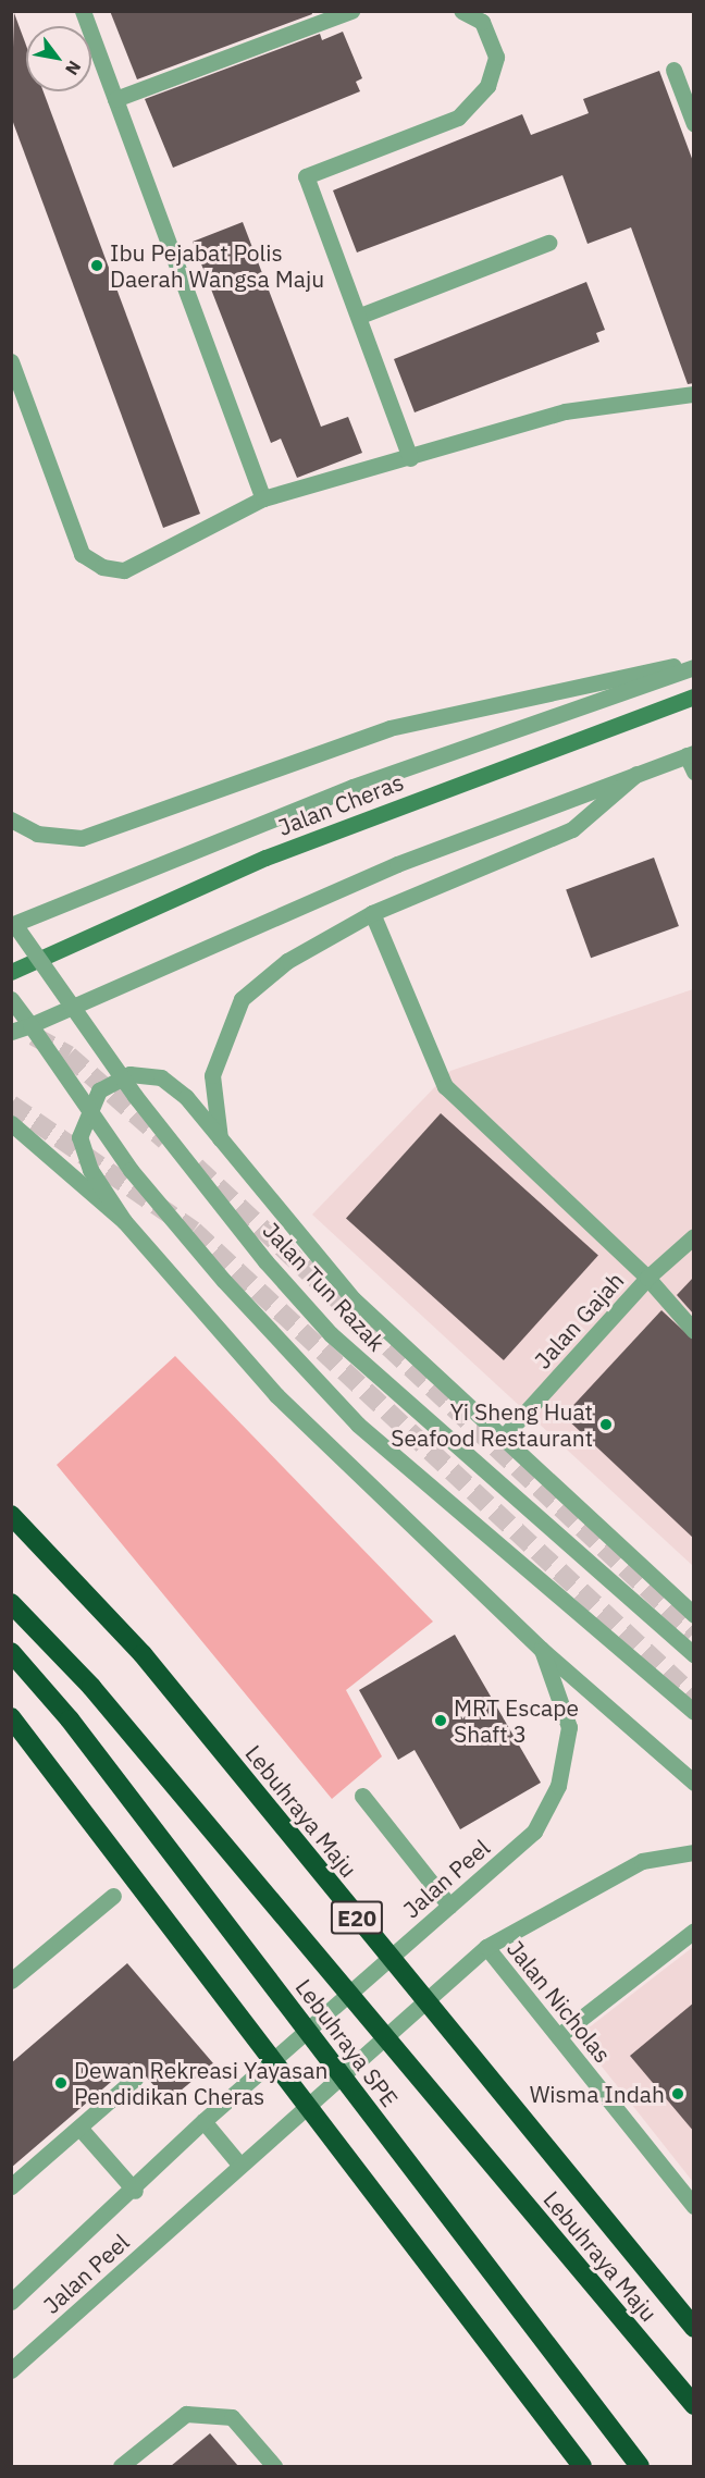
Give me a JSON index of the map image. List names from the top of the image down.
{
  "streets": {
    "highway": ["Lebuhraya Maju", "E20", "Lebuhraya SPE"],
    "main road": ["Jalan Cheras"],
    "street": [
      "Jalan Tun Razak",
      "Jalan Gajah",
      "Jalan Peel",
      "Jalan Nicholas"
    ]
  },
  "crossings": [
    ["Jalan Peel", "Jalan Nicholas"]
  ],
  "places": [
    "Ibu Pejabat Polis Daerah Wangsa Maju",
    "Yi Sheng Huat Seafood Restaurant",
    "MRT Escape Shaft 3",
    "Dewan Rekreasi Yayasan Pendidikan Cheras",
    "Wisma Indah"
  ],
  "north": "bottom right"
}
